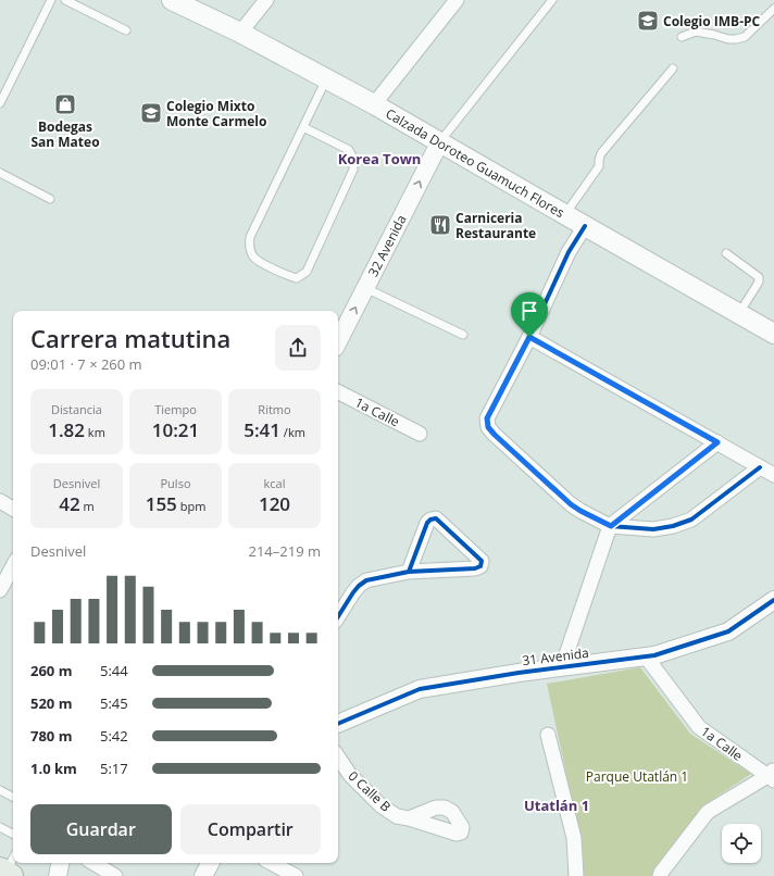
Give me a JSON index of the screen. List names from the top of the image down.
{
  "streets": {
    "main road": ["Calzada Doroteo Guamuch Flores"],
    "street": [
      "32 Avenida",
      "1a Calle",
      "31 Avenida",
      "0 Calle B"
    ]
  },
  "crossings": [
    ["Calzada Doroteo Guamuch Flores", "32 Avenida"],
    ["1a Calle", "31 Avenida"]
  ],
  "one_way": ["32 Avenida"],
  "districts": ["Korea Town", "Utatlán 1"],
  "parks": ["Parque Utatlán 1"],
  "places": {
    "school or university": ["Colegio IMB-PC", "Colegio Mixto Monte Carmelo"],
    "shop": ["Bodegas San Mateo"],
    "restaurant": ["Carniceria Restaurante"]
  },
  "page": {
    "heading": ["Carrera matutina", "09:01 · 7 × 260 m"],
    "stats": [
      ["Distancia", "1.82 km"],
      ["Tiempo", "10:21"],
      ["Ritmo", "5:41 /km"],
      ["Desnivel", "42 m"],
      ["Pulso", "155 bpm"],
      ["kcal", "120"]
    ],
    "chart": ["Desnivel", "214–219 m"],
    "list": [
      {
        "name": "260 m",
        "note": "5:44"
      },
      {
        "name": "520 m",
        "note": "5:45"
      },
      {
        "name": "780 m",
        "note": "5:42"
      },
      {
        "name": "1.0 km",
        "note": "5:17"
      }
    ],
    "buttons": ["Guardar", "Compartir"]
  }
}
